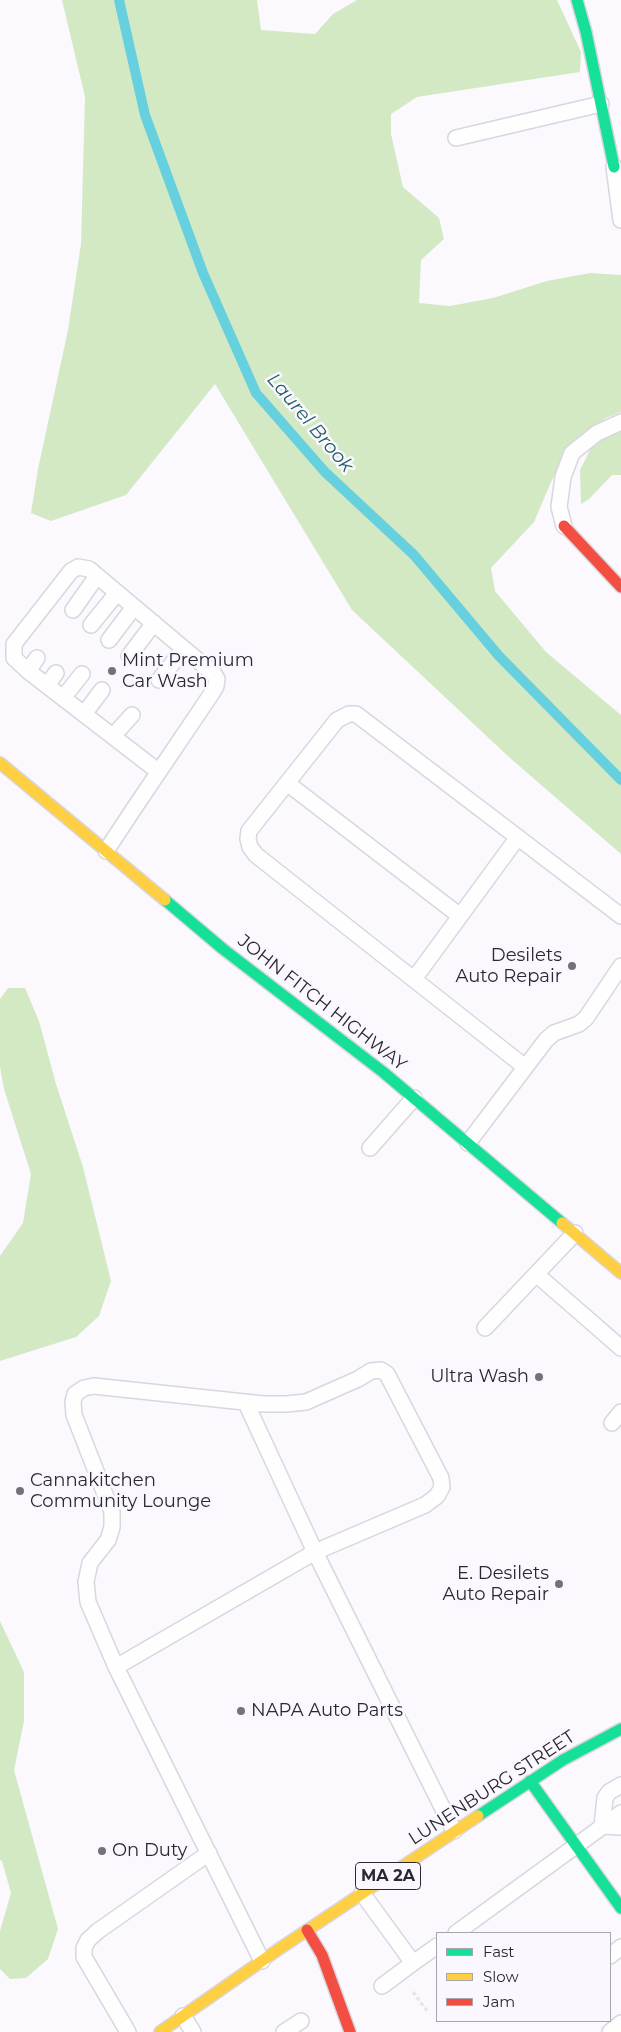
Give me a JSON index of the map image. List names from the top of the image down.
{
  "streets": {
    "main road": ["JOHN FITCH HIGHWAY", "LUNENBURG STREET", "MA 2A"]
  },
  "water": ["Laurel Brook"],
  "places": [
    "Mint Premium Car Wash",
    "Desilets Auto Repair",
    "Ultra Wash",
    "Cannakitchen Community Lounge",
    "E. Desilets Auto Repair",
    "NAPA Auto Parts",
    "On Duty"
  ],
  "legend": ["Fast", "Slow", "Jam"]
}
